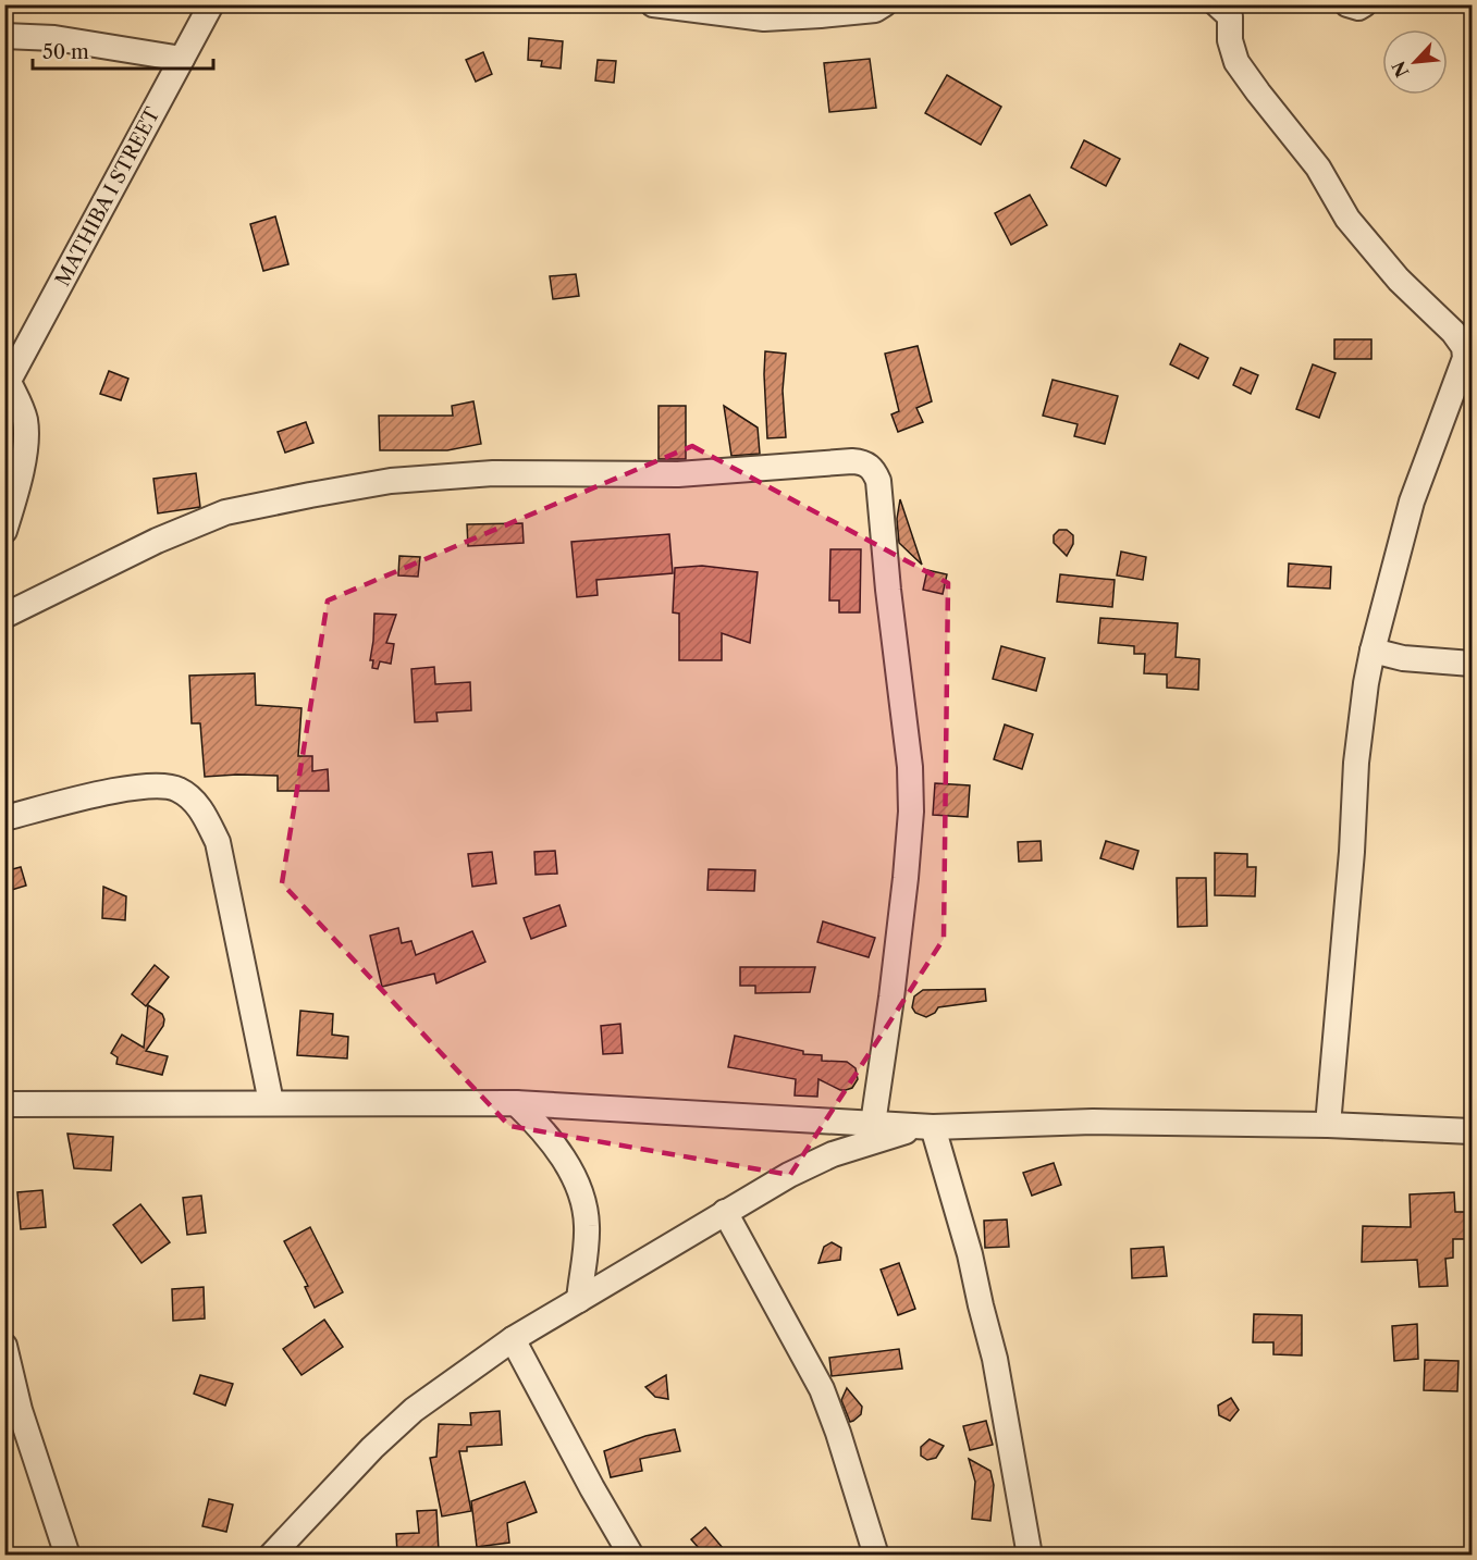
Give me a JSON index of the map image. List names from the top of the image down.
{
  "streets": {
    "street": ["MATHIBA I STREET"]
  },
  "scale_bar": "50 m",
  "north": "bottom left"
}
